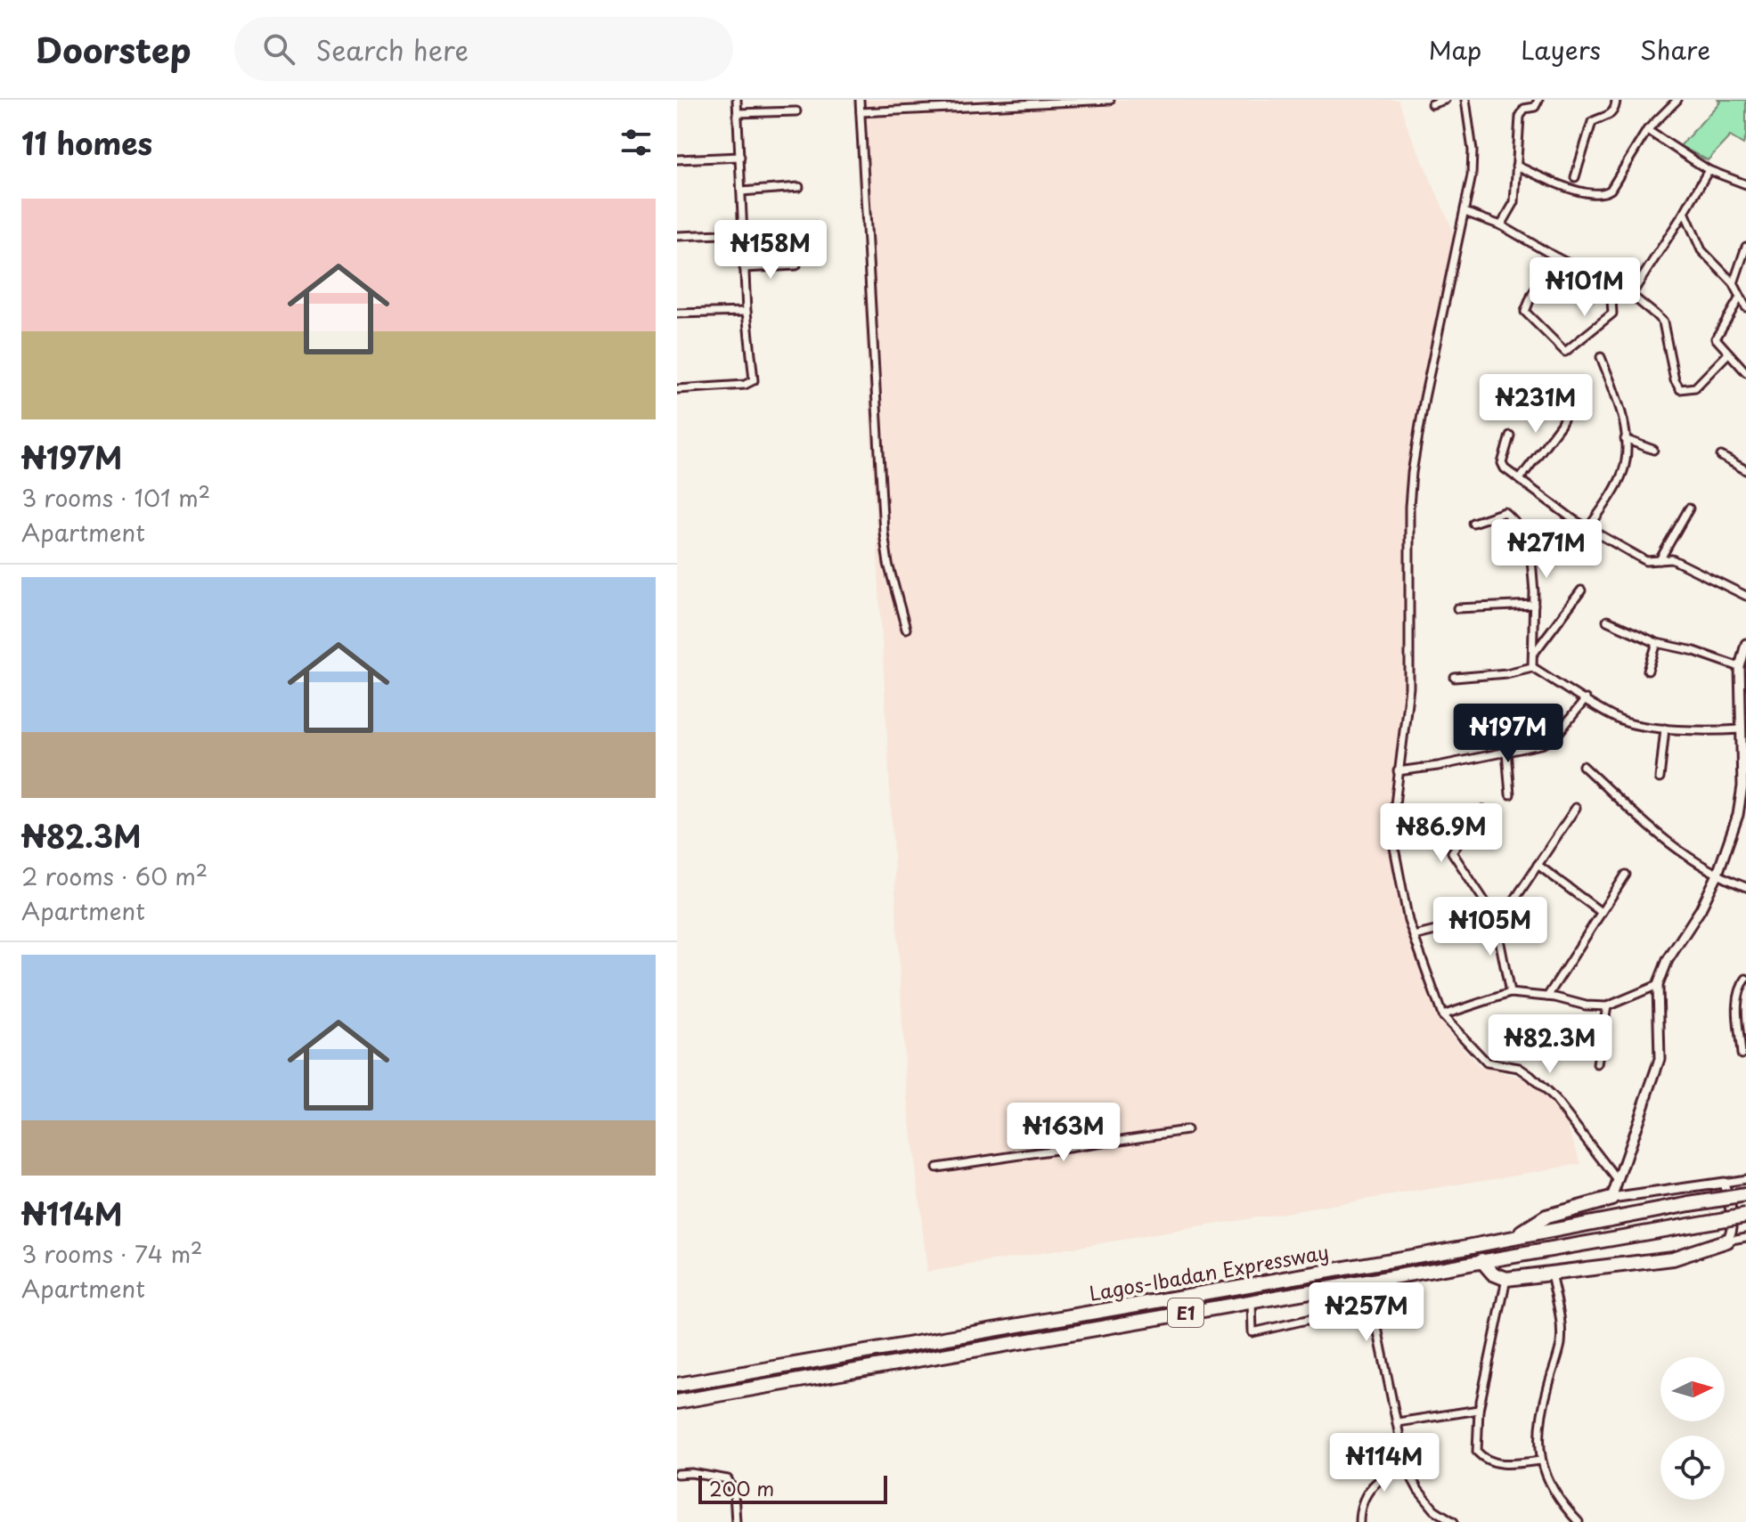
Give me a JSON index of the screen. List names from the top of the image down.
{
  "streets": {
    "highway": ["Lagos-Ibadan Expressway", "E1"]
  },
  "scale_bar": "200 m",
  "north": "right",
  "page": {
    "header": "Doorstep",
    "search": "Search here",
    "nav": ["Map", "Layers", "Share"],
    "heading": "11 homes",
    "list": [
      {
        "name": "₦197M",
        "note": "3 rooms · 101 m² · Apartment"
      },
      {
        "name": "₦82.3M",
        "note": "2 rooms · 60 m² · Apartment"
      },
      {
        "name": "₦114M",
        "note": "3 rooms · 74 m² · Apartment"
      }
    ],
    "price": [
      "₦158M",
      "₦101M",
      "₦231M",
      "₦271M",
      "₦197M",
      "₦86.9M",
      "₦105M",
      "₦82.3M",
      "₦163M",
      "₦257M",
      "₦114M"
    ],
    "scale": "200 m"
  }
}
